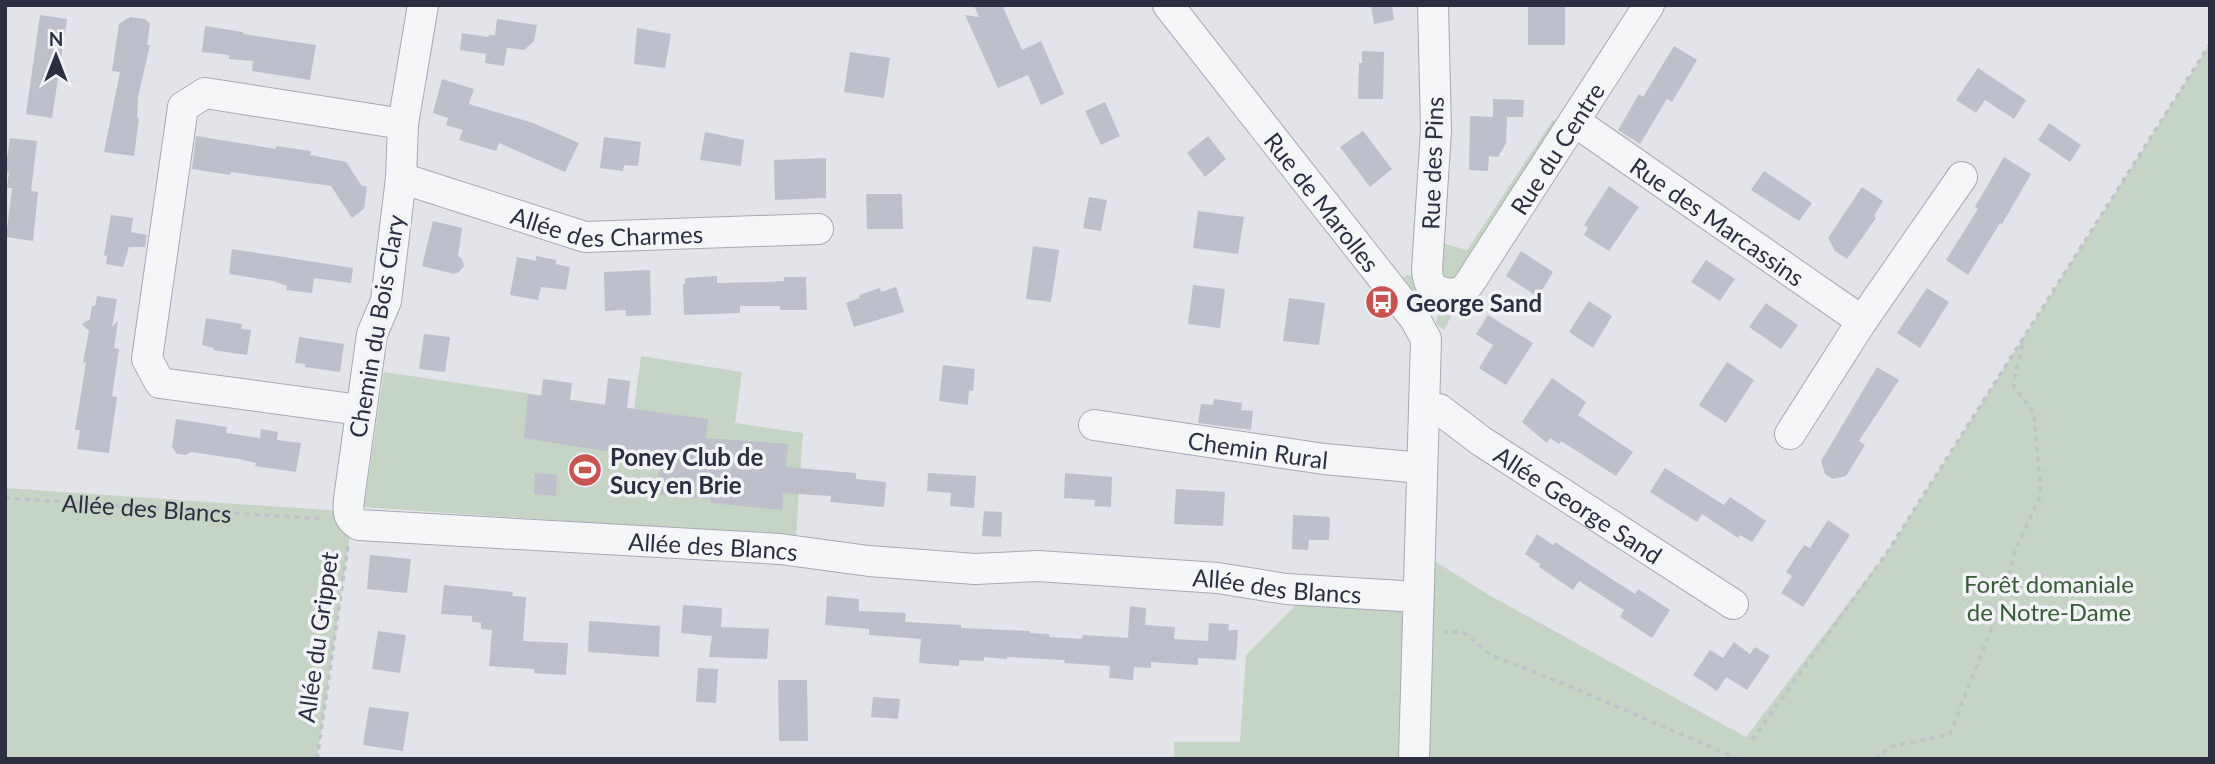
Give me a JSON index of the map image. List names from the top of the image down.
{
  "streets": {
    "street": [
      "Rue du Centre",
      "Rue des Pins",
      "Rue de Marolles",
      "Allée des Charmes",
      "Rue des Marcassins",
      "Chemin du Bois Clary",
      "Chemin Rural",
      "Allée George Sand",
      "Allée des Blancs"
    ],
    "path": ["Allée du Grippet"]
  },
  "crossings": [
    ["Rue du Centre", "Rue des Pins"],
    ["Rue du Centre", "Rue des Marcassins"],
    ["Rue de Marolles", "Chemin Rural"],
    ["Rue de Marolles", "Allée George Sand"],
    ["Rue de Marolles", "Allée des Blancs"],
    ["Allée des Charmes", "Chemin du Bois Clary"],
    ["Chemin du Bois Clary", "Allée des Blancs"],
    ["Chemin du Bois Clary", "Allée du Grippet"],
    ["Allée des Blancs", "Allée du Grippet"]
  ],
  "parks": ["Forêt domaniale de Notre-Dame"],
  "places": {
    "bus stop": ["George Sand"],
    "sports": ["Poney Club de Sucy en Brie"]
  },
  "north": "top"
}
